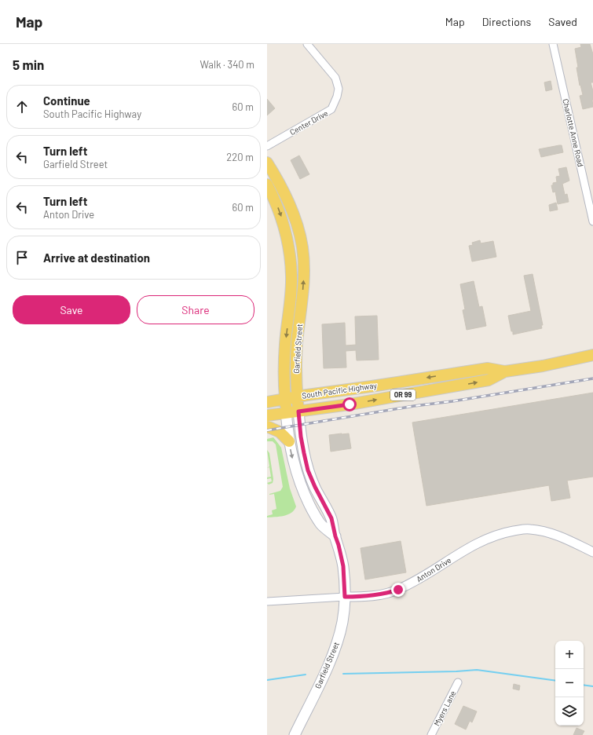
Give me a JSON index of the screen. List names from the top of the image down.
{
  "streets": {
    "main road": ["Garfield Street", "South Pacific Highway", "OR 99"],
    "street": [
      "Center Drive",
      "Charlotte Anne Road",
      "Anton Drive",
      "Myers Lane"
    ]
  },
  "crossings": [
    ["Garfield Street", "South Pacific Highway"],
    ["Garfield Street", "Anton Drive"]
  ],
  "page": {
    "header": "Map",
    "nav": ["Map", "Directions", "Saved"],
    "heading": ["5 min", "Walk · 340 m"],
    "list": [
      ["Continue", "South Pacific Highway", "60 m"],
      ["Turn left", "Garfield Street", "220 m"],
      ["Turn left", "Anton Drive", "60 m"],
      "Arrive at destination"
    ],
    "buttons": ["Save", "Share"],
    "map_buttons": ["+", "−"]
  }
}
